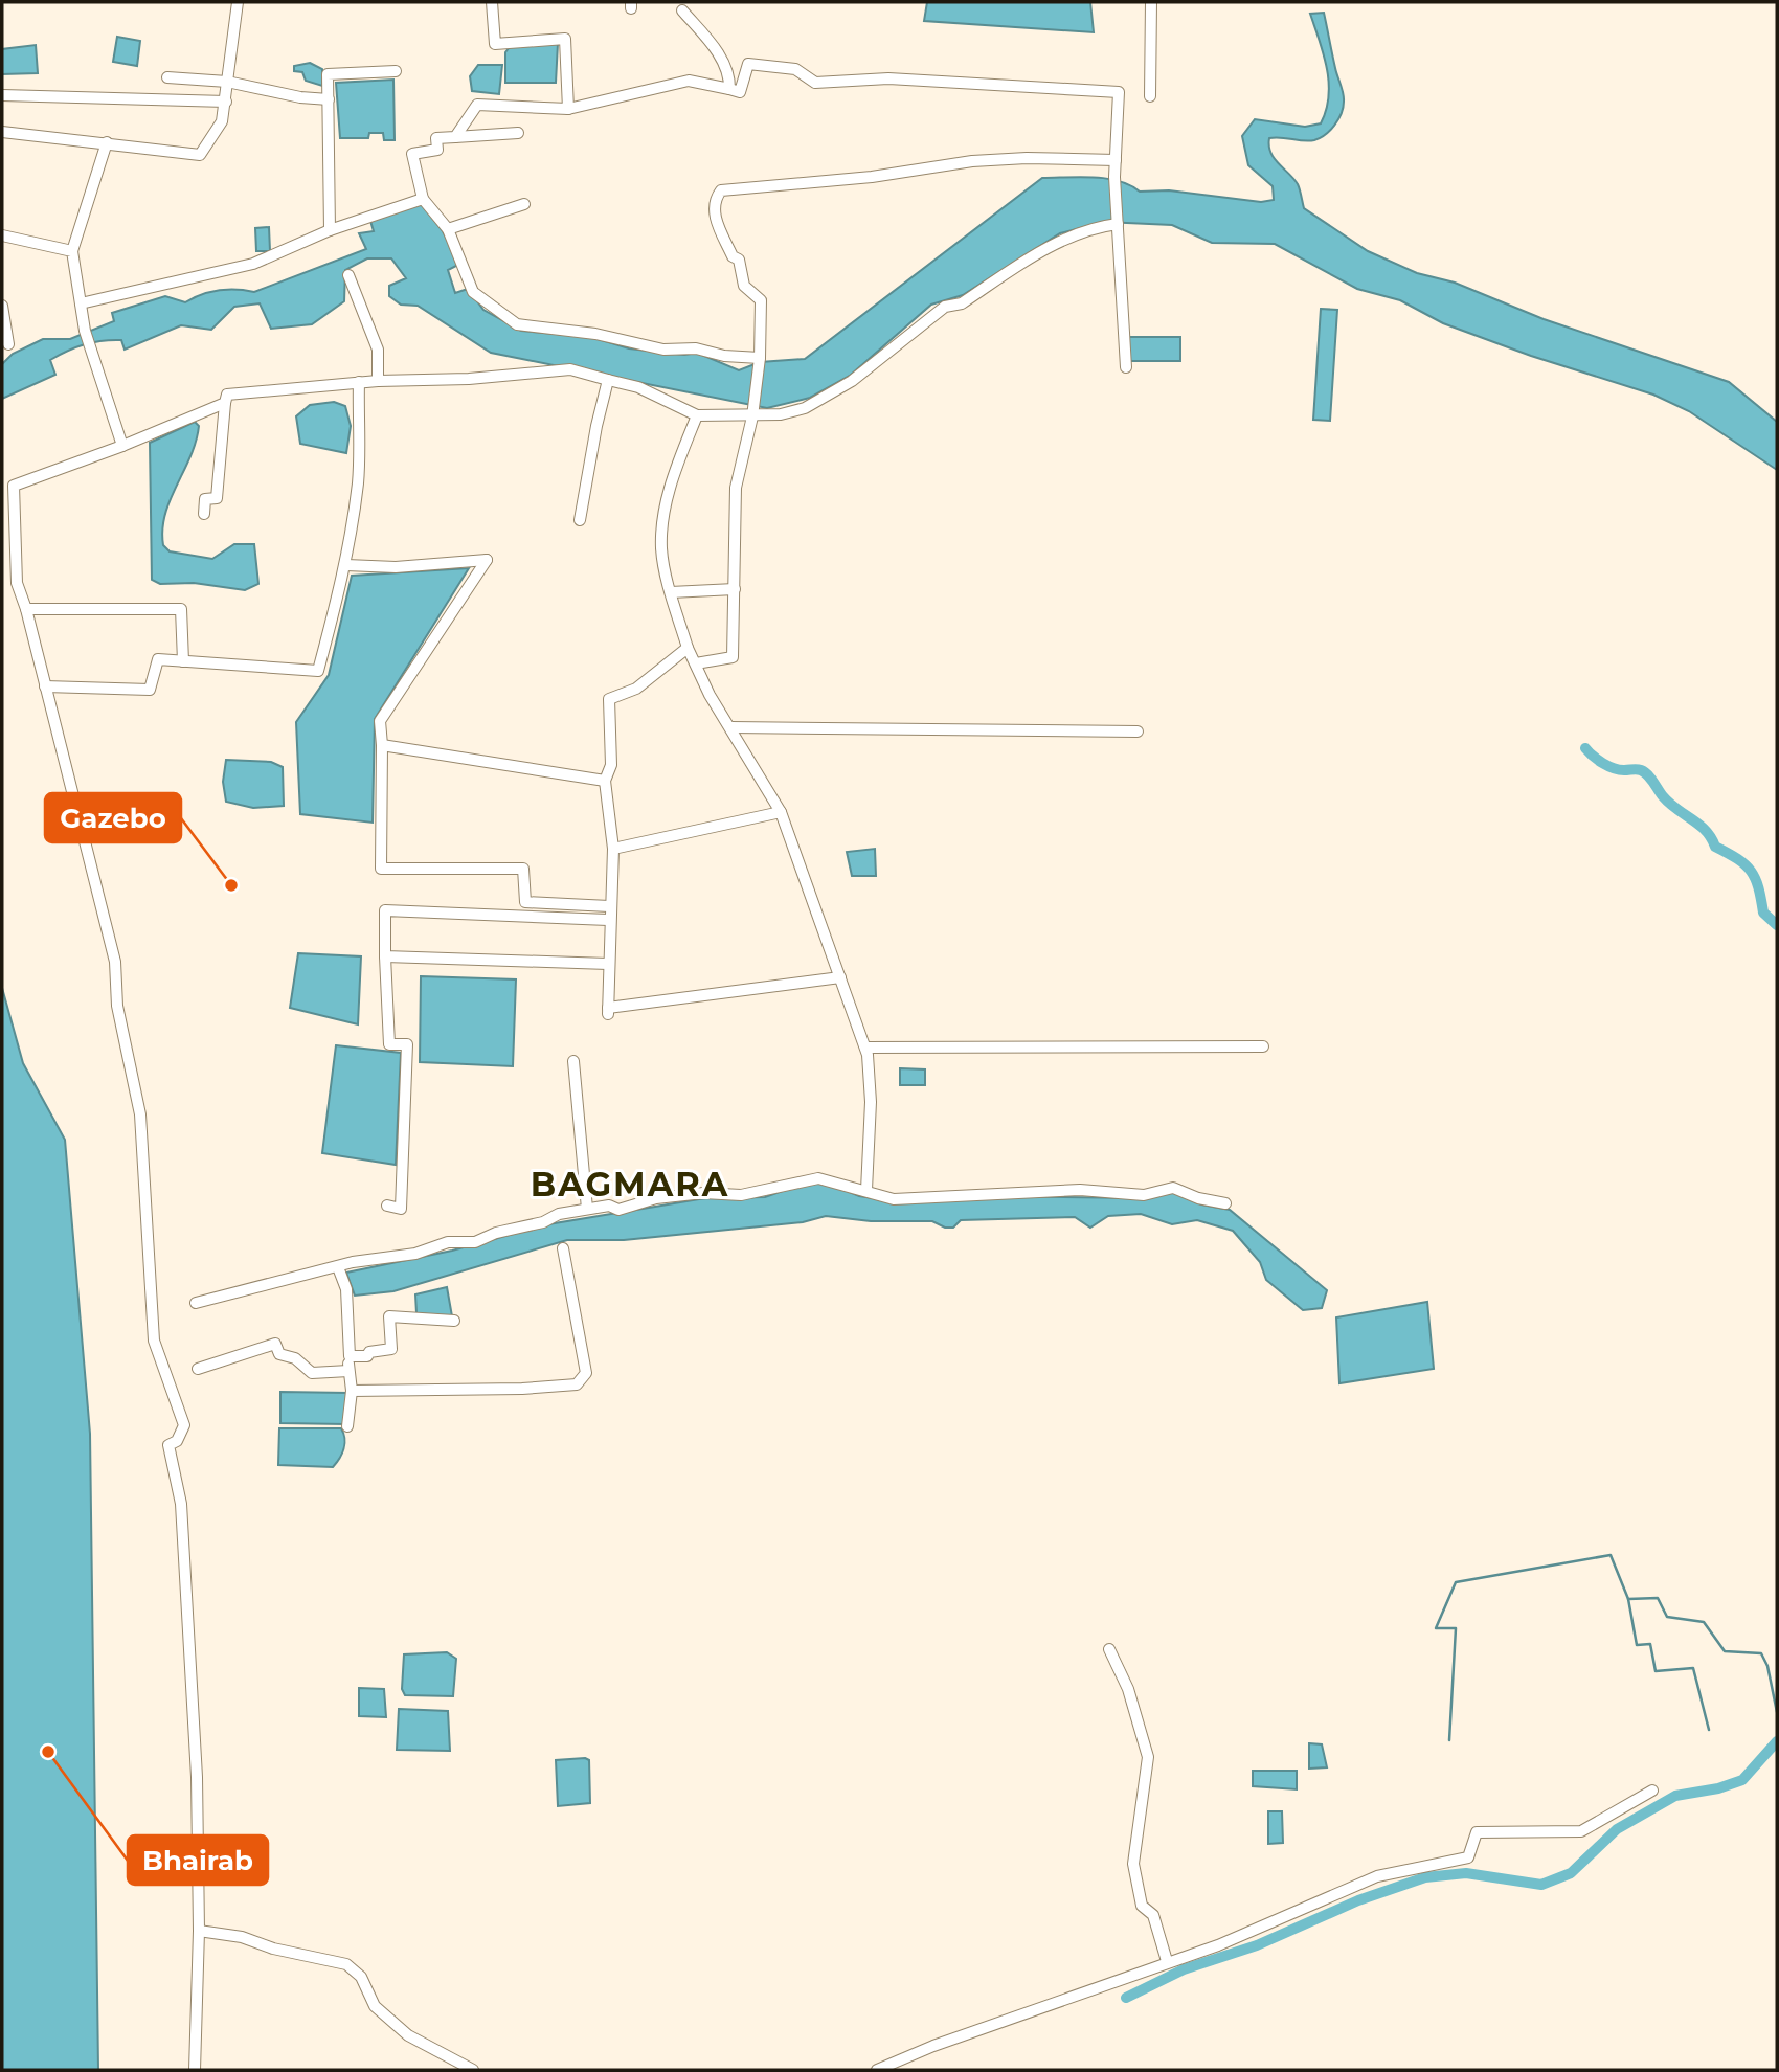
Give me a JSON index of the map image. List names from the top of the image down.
{
  "districts": ["BAGMARA"],
  "places": ["Gazebo", "Bhairab"]
}
